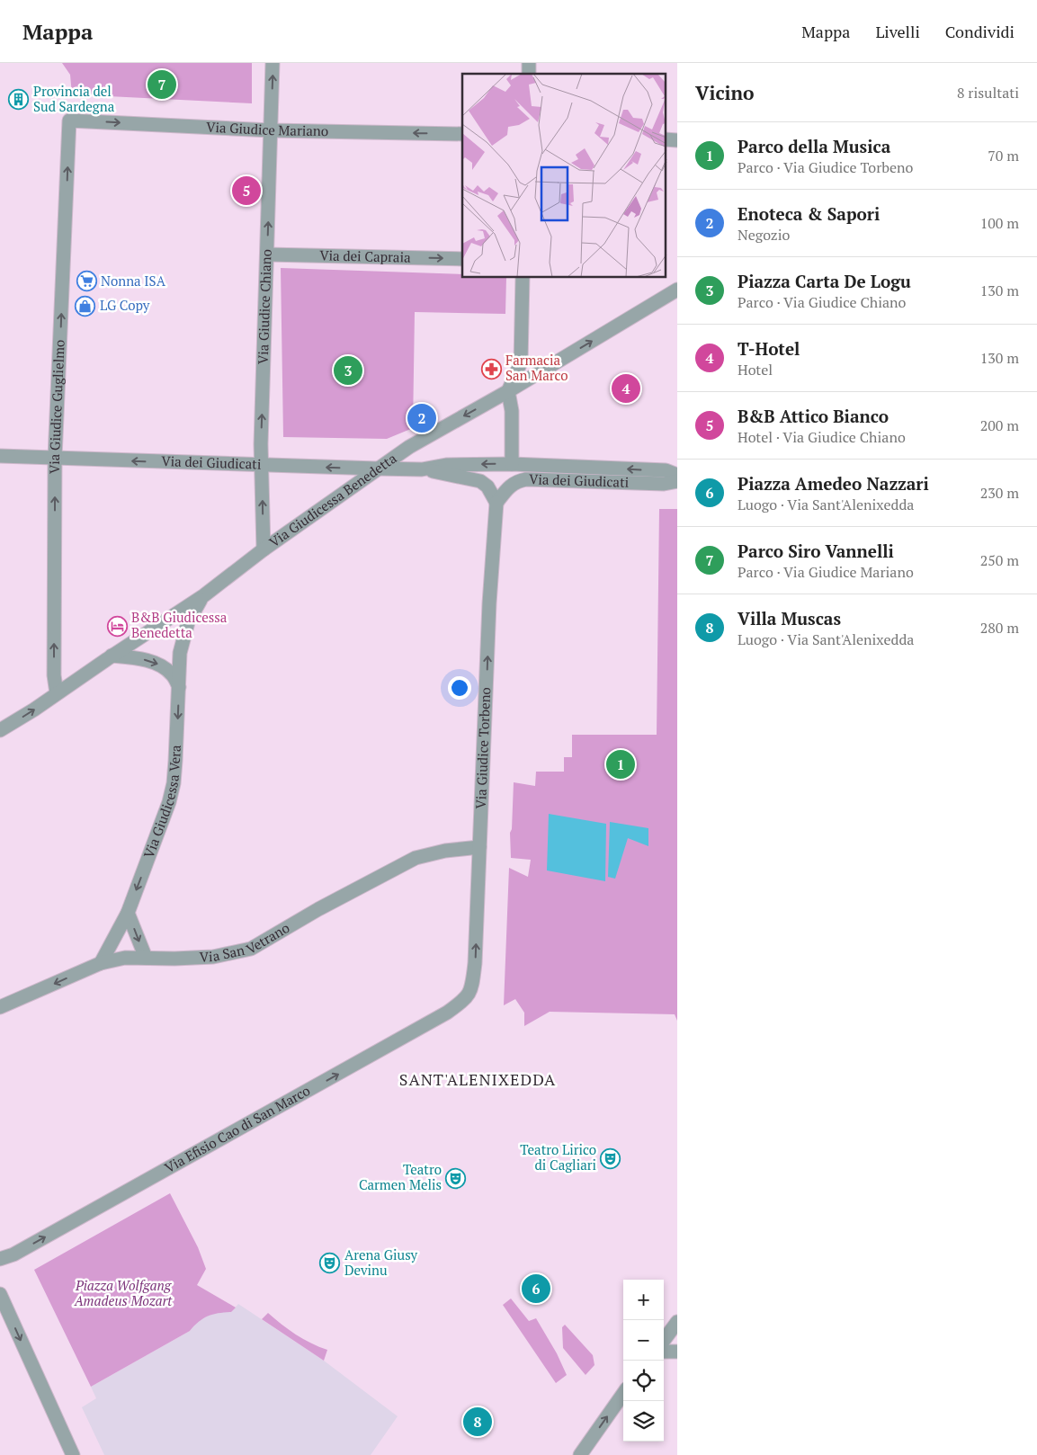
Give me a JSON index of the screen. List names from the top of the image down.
{
  "streets": {
    "street": [
      "Via Giudice Mariano",
      "Via dei Capraia",
      "Via Giudice Chiano",
      "Via Giudice Guglielmo",
      "Via dei Giudicati",
      "Via Giudicessa Benedetta",
      "Via Giudice Torbeno",
      "Via Giudicessa Vera",
      "Via San Vetrano",
      "Via Efisio Cao di San Marco"
    ]
  },
  "crossings": [
    ["Via Giudice Mariano", "Via Giudice Chiano"],
    ["Via Giudice Mariano", "Via Giudice Guglielmo"],
    ["Via dei Capraia", "Via Giudice Chiano"],
    ["Via Giudice Chiano", "Via dei Giudicati"],
    ["Via Giudice Chiano", "Via Giudicessa Benedetta"],
    ["Via Giudice Guglielmo", "Via dei Giudicati"],
    ["Via Giudice Guglielmo", "Via Giudicessa Benedetta"],
    ["Via dei Giudicati", "Via Giudicessa Benedetta"],
    ["Via dei Giudicati", "Via Giudice Torbeno"],
    ["Via Giudicessa Benedetta", "Via Giudicessa Vera"],
    ["Via Giudice Torbeno", "Via San Vetrano"],
    ["Via Giudice Torbeno", "Via Efisio Cao di San Marco"],
    ["Via Giudicessa Vera", "Via San Vetrano"]
  ],
  "one_way": [
    "Via dei Capraia",
    "Via Giudice Chiano",
    "Via Giudice Guglielmo",
    "Via Giudice Torbeno",
    "Via Giudicessa Vera",
    "Via Efisio Cao di San Marco"
  ],
  "districts": ["SANT'ALENIXEDDA"],
  "parks": ["Piazza Wolfgang Amadeus Mozart"],
  "places": {
    "building": ["Provincia del Sud Sardegna"],
    "supermarket": ["Nonna ISA"],
    "shop": ["LG Copy"],
    "pharmacy": ["Farmacia San Marco"],
    "hotel": ["B&B Giudicessa Benedetta"],
    "theatre": ["Teatro Lirico di Cagliari", "Teatro Carmen Melis", "Arena Giusy Devinu"]
  },
  "page": {
    "header": "Mappa",
    "nav": ["Mappa", "Livelli", "Condividi"],
    "heading": ["Vicino", "8 risultati"],
    "pins": [
      "7",
      "5",
      "3",
      "4",
      "2",
      "1",
      "6",
      "8"
    ],
    "list": [
      {
        "mark": "1",
        "name": "Parco della Musica",
        "note": "Parco · Via Giudice Torbeno",
        "value": "70 m"
      },
      {
        "mark": "2",
        "name": "Enoteca & Sapori",
        "note": "Negozio",
        "value": "100 m"
      },
      {
        "mark": "3",
        "name": "Piazza Carta De Logu",
        "note": "Parco · Via Giudice Chiano",
        "value": "130 m"
      },
      {
        "mark": "4",
        "name": "T-Hotel",
        "note": "Hotel",
        "value": "130 m"
      },
      {
        "mark": "5",
        "name": "B&B Attico Bianco",
        "note": "Hotel · Via Giudice Chiano",
        "value": "200 m"
      },
      {
        "mark": "6",
        "name": "Piazza Amedeo Nazzari",
        "note": "Luogo · Via Sant'Alenixedda",
        "value": "230 m"
      },
      {
        "mark": "7",
        "name": "Parco Siro Vannelli",
        "note": "Parco · Via Giudice Mariano",
        "value": "250 m"
      },
      {
        "mark": "8",
        "name": "Villa Muscas",
        "note": "Luogo · Via Sant'Alenixedda",
        "value": "280 m"
      }
    ],
    "map_buttons": ["+", "−"]
  }
}
